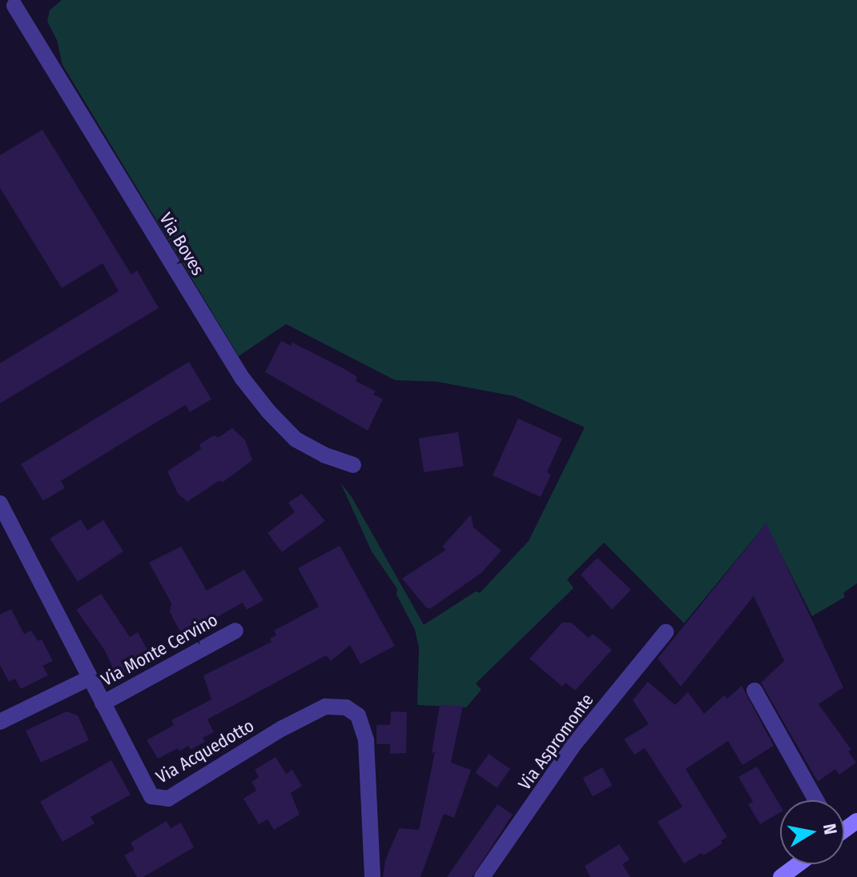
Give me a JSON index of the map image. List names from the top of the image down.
{
  "streets": {
    "street": [
      "Via Boves",
      "Via Monte Cervino",
      "Via Aspromonte",
      "Via Acquedotto"
    ]
  },
  "crossings": [
    ["Via Monte Cervino", "Via Acquedotto"]
  ],
  "north": "right"
}
